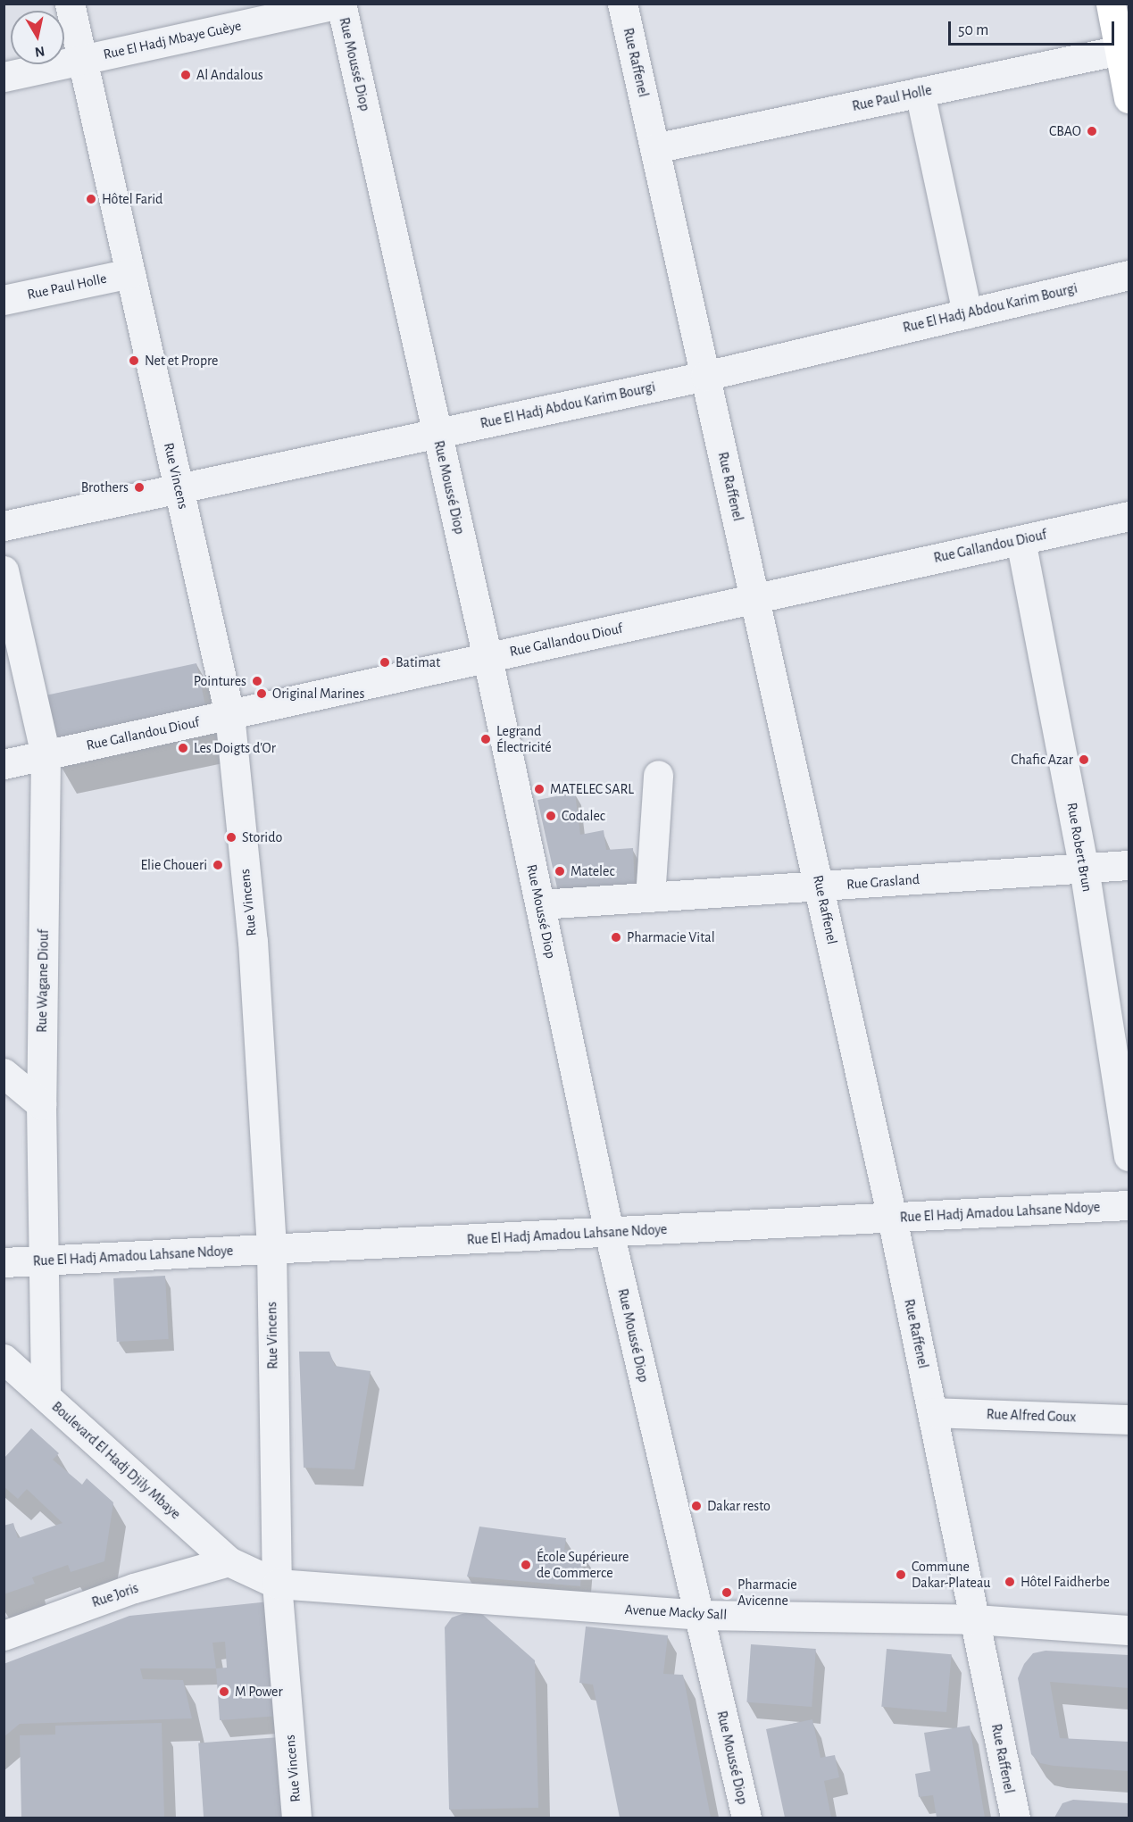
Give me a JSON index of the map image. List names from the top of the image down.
{
  "streets": {
    "street": [
      "Rue El Hadj Mbaye Guèye",
      "Rue Raffenel",
      "Rue Moussé Diop",
      "Rue Paul Holle",
      "Rue El Hadj Abdou Karim Bourgi",
      "Rue Vincens",
      "Rue Gallandou Diouf",
      "Rue Robert Brun",
      "Rue Grasland",
      "Rue Wagane Diouf",
      "Rue El Hadj Amadou Lahsane Ndoye",
      "Rue Alfred Goux",
      "Boulevard El Hadj Djily Mbaye",
      "Rue Joris",
      "Avenue Macky Sall"
    ]
  },
  "crossings": [
    ["Rue El Hadj Mbaye Guèye", "Rue Moussé Diop"],
    ["Rue El Hadj Mbaye Guèye", "Rue Vincens"],
    ["Rue Raffenel", "Rue Paul Holle"],
    ["Rue Raffenel", "Rue El Hadj Abdou Karim Bourgi"],
    ["Rue Raffenel", "Rue Gallandou Diouf"],
    ["Rue Raffenel", "Rue Grasland"],
    ["Rue Raffenel", "Rue El Hadj Amadou Lahsane Ndoye"],
    ["Rue Raffenel", "Rue Alfred Goux"],
    ["Rue Raffenel", "Avenue Macky Sall"],
    ["Rue Moussé Diop", "Rue El Hadj Abdou Karim Bourgi"],
    ["Rue Moussé Diop", "Rue Gallandou Diouf"],
    ["Rue Moussé Diop", "Rue Grasland"],
    ["Rue Moussé Diop", "Rue El Hadj Amadou Lahsane Ndoye"],
    ["Rue Moussé Diop", "Avenue Macky Sall"],
    ["Rue Paul Holle", "Rue Vincens"],
    ["Rue El Hadj Abdou Karim Bourgi", "Rue Vincens"],
    ["Rue Vincens", "Rue Gallandou Diouf"],
    ["Rue Vincens", "Rue El Hadj Amadou Lahsane Ndoye"],
    ["Rue Vincens", "Avenue Macky Sall"],
    ["Rue Gallandou Diouf", "Rue Robert Brun"],
    ["Rue Gallandou Diouf", "Rue Wagane Diouf"],
    ["Rue Robert Brun", "Rue Grasland"],
    ["Rue Wagane Diouf", "Rue El Hadj Amadou Lahsane Ndoye"],
    ["Rue Wagane Diouf", "Boulevard El Hadj Djily Mbaye"],
    ["Boulevard El Hadj Djily Mbaye", "Rue Joris"],
    ["Boulevard El Hadj Djily Mbaye", "Avenue Macky Sall"],
    ["Rue Joris", "Avenue Macky Sall"]
  ],
  "places": [
    "Al Andalous",
    "CBAO",
    "Hôtel Farid",
    "Net et Propre",
    "Brothers",
    "Batimat",
    "Pointures",
    "Original Marines",
    "Legrand Électricité",
    "Les Doigts d'Or",
    "Chafic Azar",
    "MATELEC SARL",
    "Codalec",
    "Storido",
    "Elie Choueri",
    "Matelec",
    "Pharmacie Vital",
    "Dakar resto",
    "École Supérieure de Commerce",
    "Commune Dakar-Plateau",
    "Hôtel Faidherbe",
    "Pharmacie Avicenne",
    "M Power"
  ],
  "scale_bar": "50 m",
  "north": "bottom"
}
